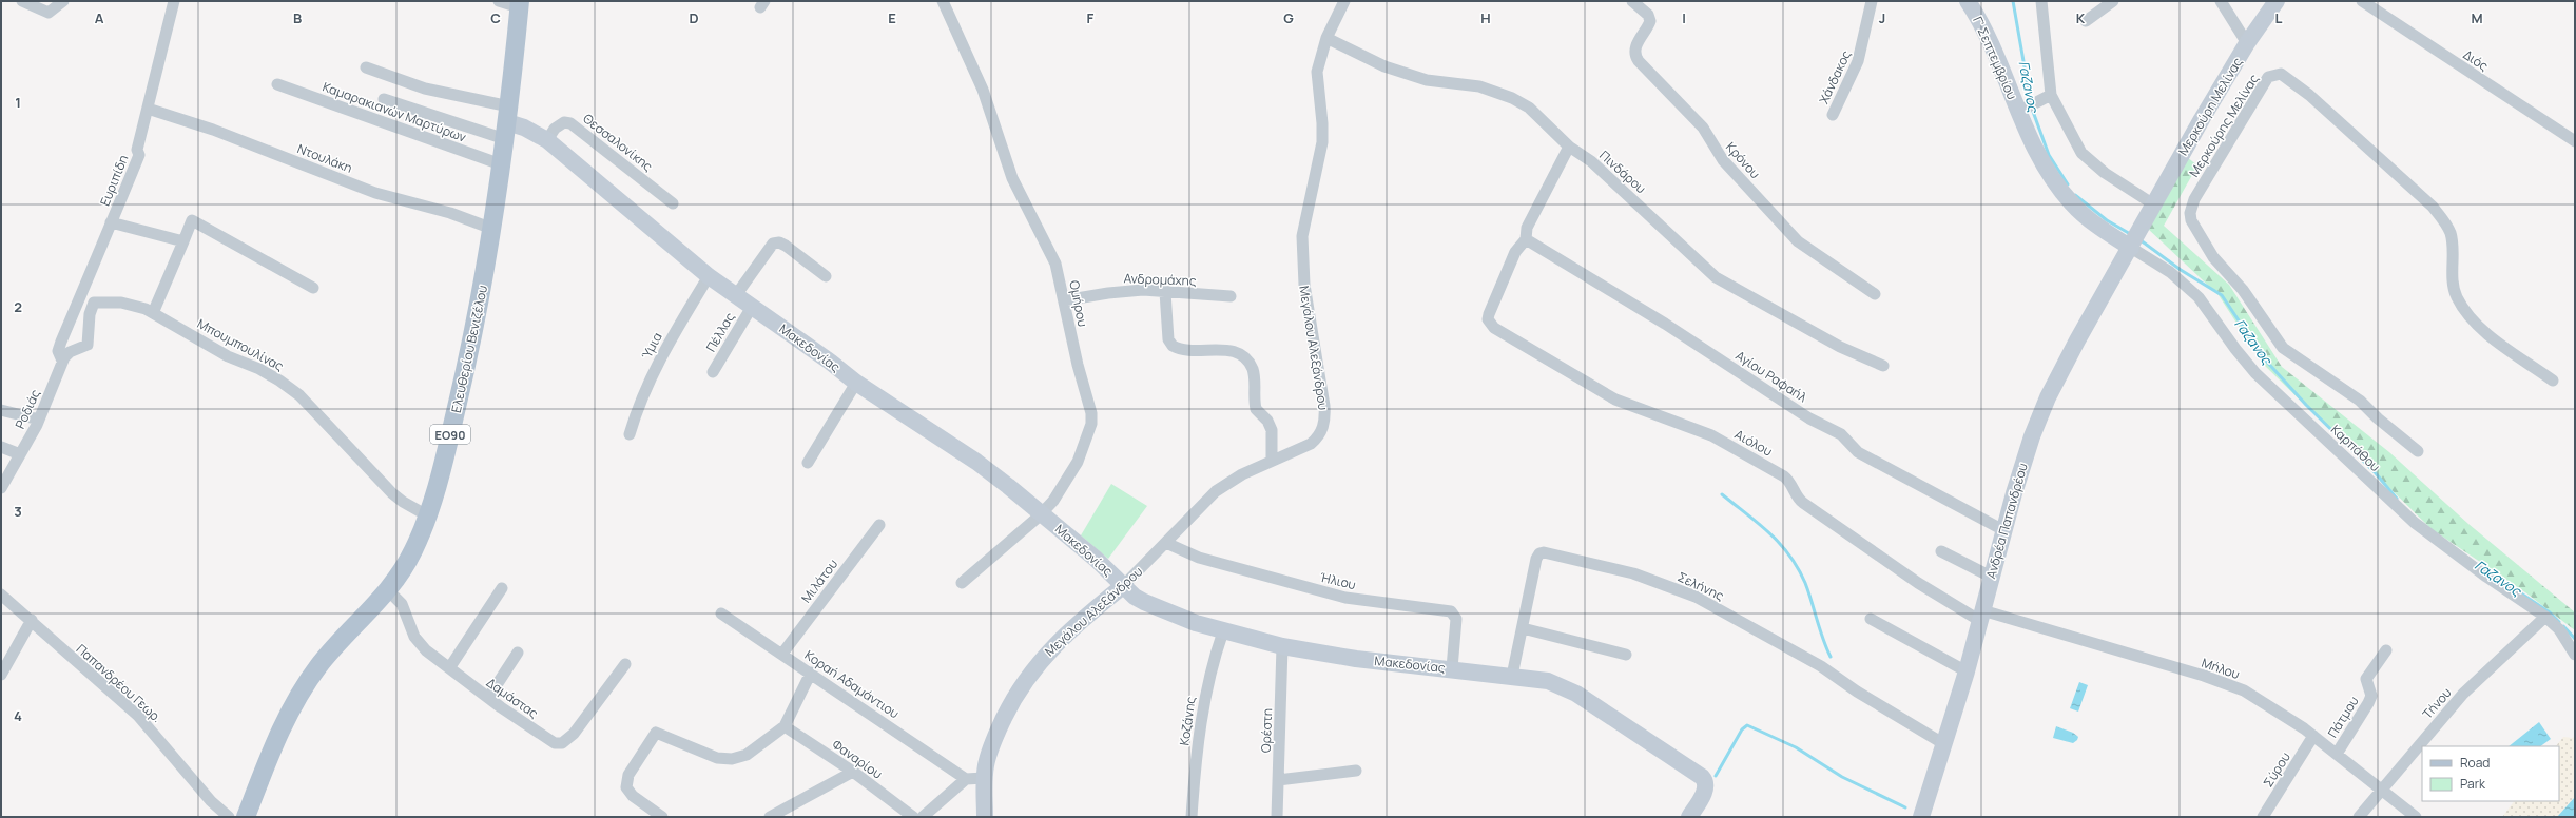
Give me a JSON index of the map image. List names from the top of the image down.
{
  "streets": {
    "main road": ["Ελευθερίου Βενιζέλου", "ΕΟ90"],
    "street": [
      "Γ' Σεπτεμβρίου",
      "Διός",
      "Χάνδακος",
      "Μερκούρη Μελίνας",
      "Καμαρακιανών Μαρτύρων",
      "Μερκούρης Μελίνας",
      "Θεσσαλονίκης",
      "Ντουλάκη",
      "Κρόνου",
      "Πινδάρου",
      "Ευριπίδη",
      "Ανδρομάχης",
      "Ομήρου",
      "Πέλλας",
      "Μπουμπουλίνας",
      "Ύμια",
      "Μακεδονίας",
      "Μεγάλου Αλεξάνδρου",
      "Αγίου Ραφαήλ",
      "Ροδιάς",
      "Αιόλου",
      "Καρπάθου",
      "Ανδρέα Παπανδρέου",
      "Μιλάτου",
      "Ήλιου",
      "Σελήνης",
      "Μήλου",
      "Παπανδρέου Γεωρ.",
      "Κοραή Αδαμάντιου",
      "Δαμάστας",
      "Τήνου",
      "Πάτμου",
      "Κοζάνης",
      "Ορέστη",
      "Φαναρίου",
      "Σύρου"
    ]
  },
  "crossings": [
    ["Γ' Σεπτεμβρίου", "Μερκούρη Μελίνας"],
    ["Γ' Σεπτεμβρίου", "Καρπάθου"],
    ["Γ' Σεπτεμβρίου", "Ανδρέα Παπανδρέου"],
    ["Μερκούρη Μελίνας", "Καρπάθου"],
    ["Μερκούρη Μελίνας", "Ανδρέα Παπανδρέου"],
    ["Καμαρακιανών Μαρτύρων", "Ελευθερίου Βενιζέλου"],
    ["Θεσσαλονίκης", "Μακεδονίας"],
    ["Ντουλάκη", "Ευριπίδη"],
    ["Ντουλάκη", "Ελευθερίου Βενιζέλου"],
    ["Πινδάρου", "Μεγάλου Αλεξάνδρου"],
    ["Ευριπίδη", "Μπουμπουλίνας"],
    ["Ευριπίδη", "Ροδιάς"],
    ["Ανδρομάχης", "Ομήρου"],
    ["Ομήρου", "Μακεδονίας"],
    ["Πέλλας", "Μακεδονίας"],
    ["Μπουμπουλίνας", "Ελευθερίου Βενιζέλου"],
    ["Μπουμπουλίνας", "Ροδιάς"],
    ["Ύμια", "Μακεδονίας"],
    ["Μακεδονίας", "Μεγάλου Αλεξάνδρου"],
    ["Μακεδονίας", "Ελευθερίου Βενιζέλου"],
    ["Μακεδονίας", "Ήλιου"],
    ["Μακεδονίας", "Σελήνης"],
    ["Μακεδονίας", "Κοζάνης"],
    ["Μακεδονίας", "Ορέστη"],
    ["Μεγάλου Αλεξάνδρου", "Ήλιου"],
    ["Ελευθερίου Βενιζέλου", "Δαμάστας"],
    ["Αγίου Ραφαήλ", "Αιόλου"],
    ["Αγίου Ραφαήλ", "Ανδρέα Παπανδρέου"],
    ["Αιόλου", "Ανδρέα Παπανδρέου"],
    ["Αιόλου", "Μήλου"],
    ["Καρπάθου", "Ανδρέα Παπανδρέου"],
    ["Καρπάθου", "Τήνου"],
    ["Ανδρέα Παπανδρέου", "Σελήνης"],
    ["Ανδρέα Παπανδρέου", "Μήλου"],
    ["Μιλάτου", "Κοραή Αδαμάντιου"],
    ["Μήλου", "Τήνου"],
    ["Μήλου", "Πάτμου"],
    ["Μήλου", "Σύρου"]
  ],
  "water": ["Γαζανος"],
  "legend": ["Road", "Park"],
  "grid": {
    "columns": [
      "A",
      "B",
      "C",
      "D",
      "E",
      "F",
      "G",
      "H",
      "I",
      "J",
      "K",
      "L",
      "M"
    ],
    "rows": [
      "1",
      "2",
      "3",
      "4"
    ]
  }
}
